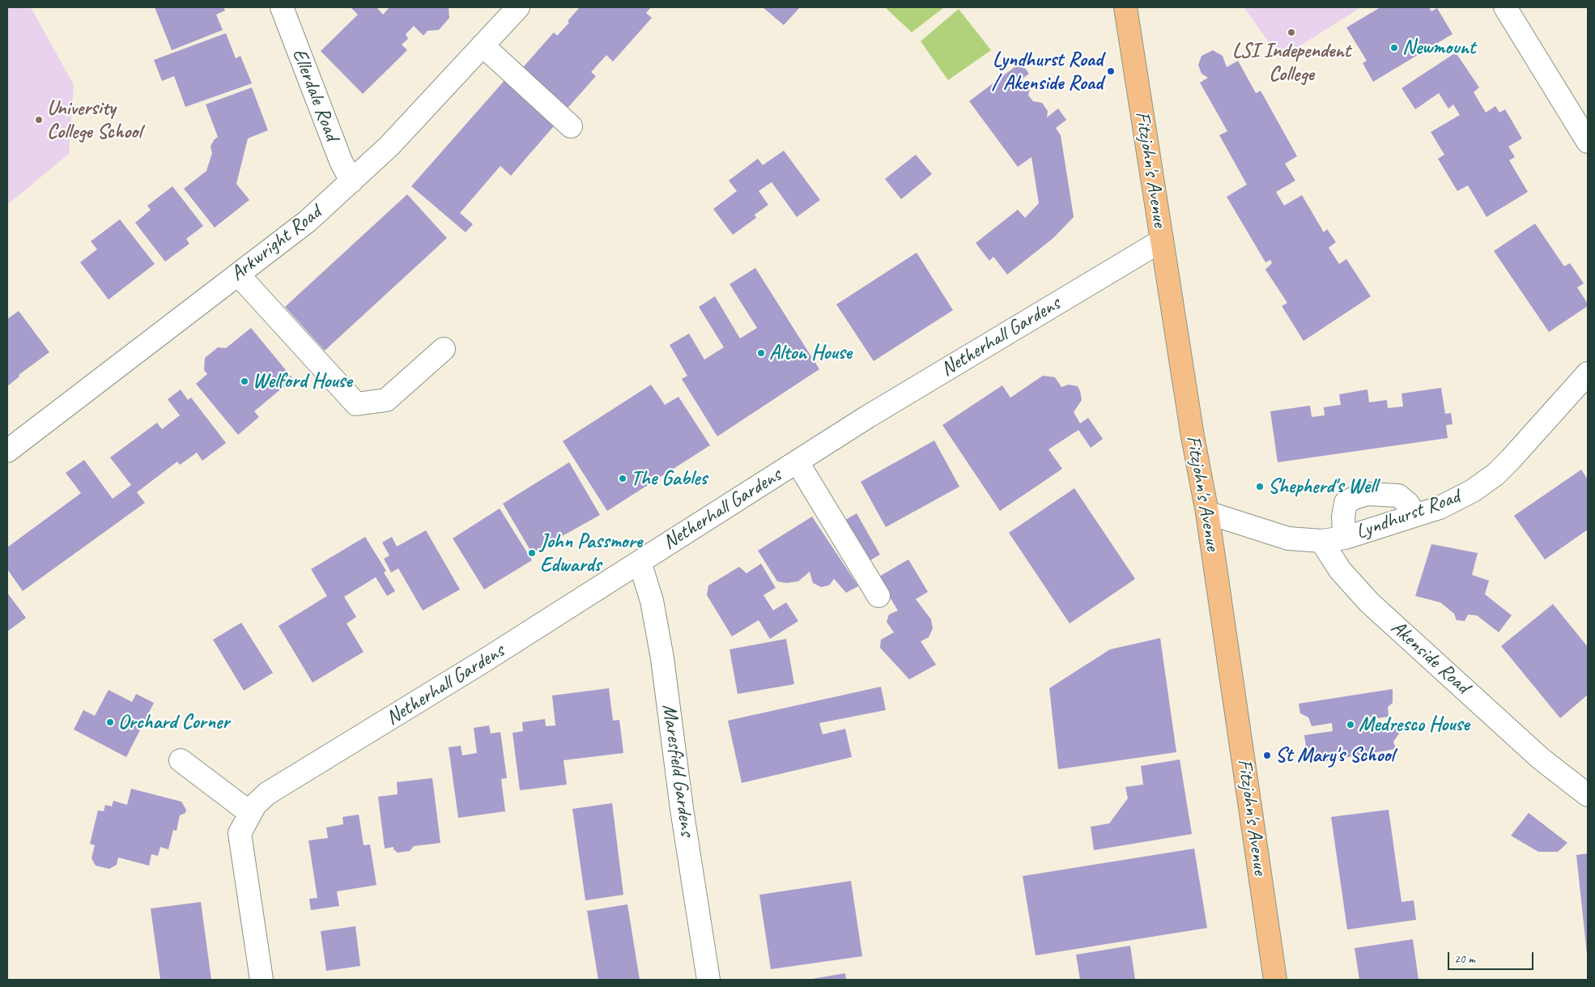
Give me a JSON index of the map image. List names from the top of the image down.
{
  "streets": {
    "main road": ["Fitzjohn's Avenue"],
    "street": [
      "Ellerdale Road",
      "Arkwright Road",
      "Netherhall Gardens",
      "Lyndhurst Road",
      "Akenside Road",
      "Maresfield Gardens"
    ]
  },
  "crossings": [
    ["Ellerdale Road", "Arkwright Road"],
    ["Fitzjohn's Avenue", "Netherhall Gardens"],
    ["Fitzjohn's Avenue", "Lyndhurst Road"],
    ["Netherhall Gardens", "Maresfield Gardens"],
    ["Lyndhurst Road", "Akenside Road"]
  ],
  "places": [
    "LSI Independent College",
    "Newmount",
    "Lyndhurst Road / Akenside Road",
    "University College School",
    "Alton House",
    "Welford House",
    "The Gables",
    "Shepherd's Well",
    "John Passmore Edwards",
    "Orchard Corner",
    "Medresco House",
    "St Mary's School"
  ],
  "scale_bar": "20 m"
}
